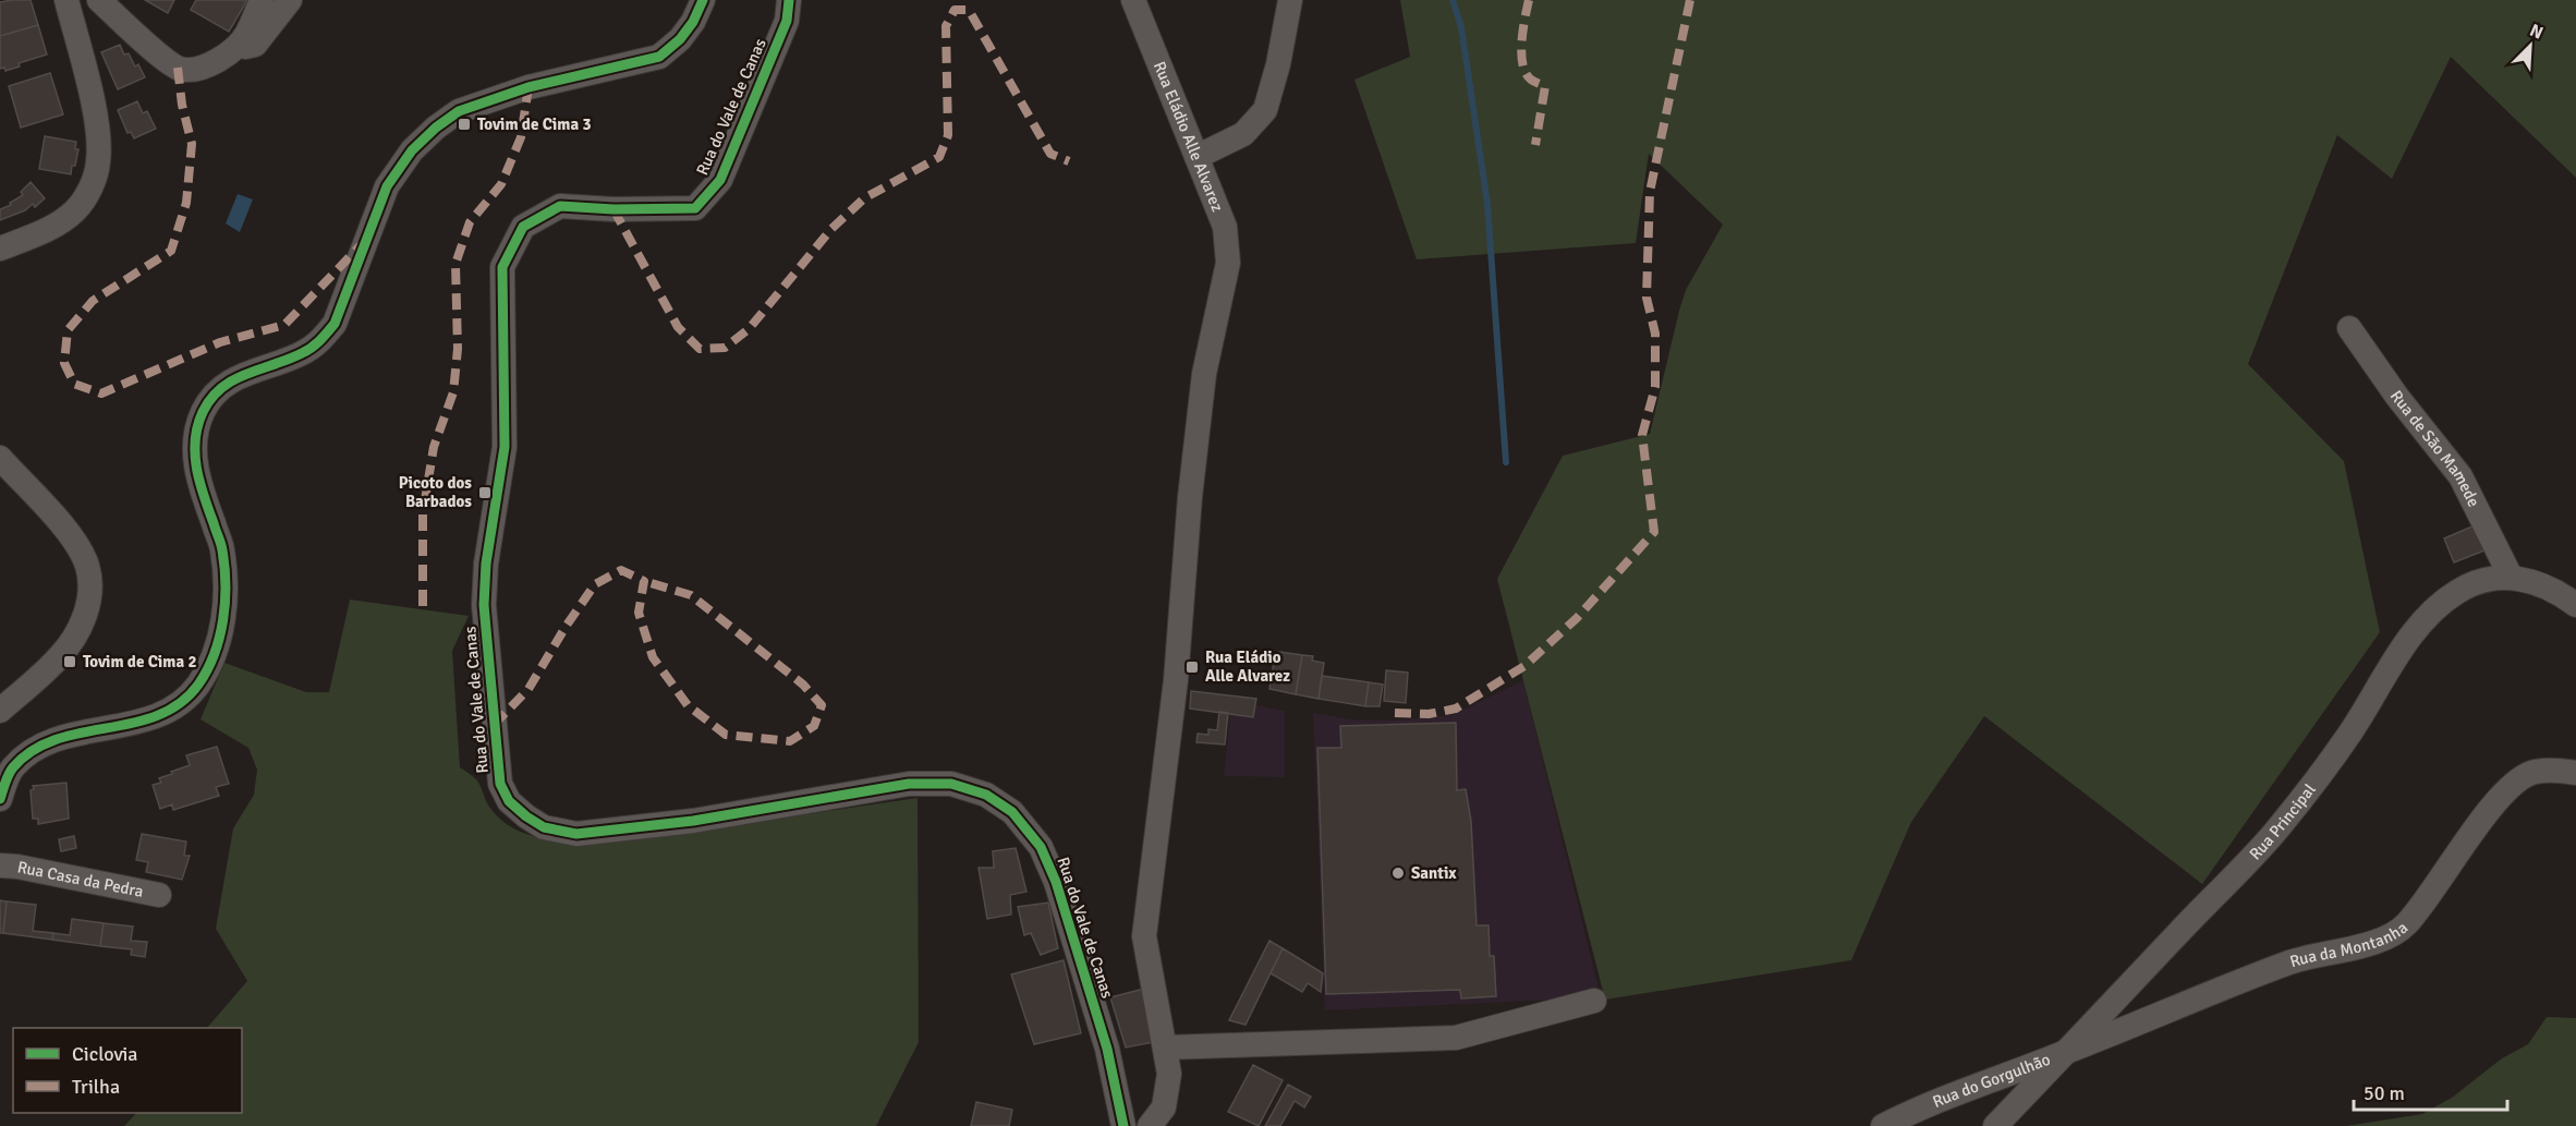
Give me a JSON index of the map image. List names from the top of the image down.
{
  "streets": {
    "street": [
      "Rua do Vale de Canas",
      "Rua Eládio Alle Alvarez",
      "Rua de São Mamede",
      "Rua Principal",
      "Rua Casa da Pedra",
      "Rua da Montanha",
      "Rua do Gorgulhão"
    ]
  },
  "crossings": [
    ["Rua de São Mamede", "Rua Principal"],
    ["Rua Principal", "Rua da Montanha"],
    ["Rua Principal", "Rua do Gorgulhão"],
    ["Rua da Montanha", "Rua do Gorgulhão"]
  ],
  "places": {
    "transit": [
      "Tovim de Cima 3",
      "Picoto dos Barbados",
      "Tovim de Cima 2",
      "Rua Eládio Alle Alvarez"
    ],
    "other": ["Santix"]
  },
  "legend": ["Ciclovia", "Trilha"],
  "scale_bar": "50 m",
  "north": "top right"
}
